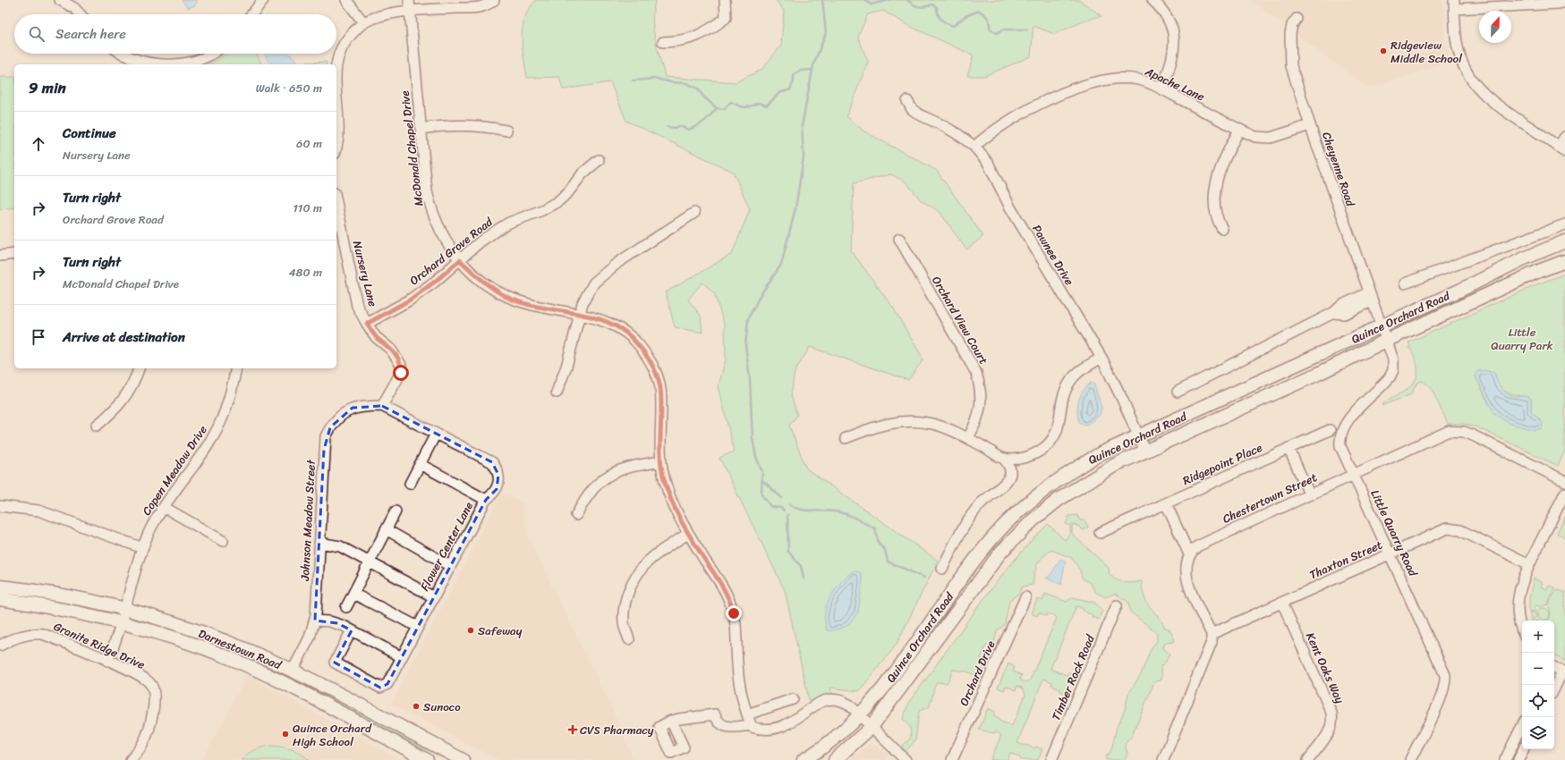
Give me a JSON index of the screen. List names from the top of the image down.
{
  "streets": {
    "main road": ["Quince Orchard Road", "Darnestown Road"],
    "street": [
      "Apache Lane",
      "McDonald Chapel Drive",
      "Cheyenne Road",
      "Orchard Grove Road",
      "Pawnee Drive",
      "Nursery Lane",
      "Orchard View Court",
      "Ridgepoint Place",
      "Copen Meadow Drive",
      "Chestertown Street",
      "Johnson Meadow Street",
      "Little Quarry Road",
      "Flower Center Lane",
      "Thaxton Street",
      "Granite Ridge Drive",
      "Kent Oaks Way",
      "Orchard Drive",
      "Timber Rock Road"
    ]
  },
  "crossings": [
    ["Apache Lane", "Cheyenne Road"],
    ["Apache Lane", "Pawnee Drive"],
    ["McDonald Chapel Drive", "Orchard Grove Road"],
    ["Cheyenne Road", "Quince Orchard Road"],
    ["Cheyenne Road", "Little Quarry Road"],
    ["Orchard Grove Road", "Nursery Lane"],
    ["Pawnee Drive", "Quince Orchard Road"],
    ["Nursery Lane", "Johnson Meadow Street"],
    ["Nursery Lane", "Flower Center Lane"],
    ["Quince Orchard Road", "Little Quarry Road"],
    ["Copen Meadow Drive", "Granite Ridge Drive"],
    ["Copen Meadow Drive", "Darnestown Road"],
    ["Chestertown Street", "Little Quarry Road"],
    ["Johnson Meadow Street", "Flower Center Lane"],
    ["Johnson Meadow Street", "Darnestown Road"],
    ["Little Quarry Road", "Thaxton Street"],
    ["Thaxton Street", "Kent Oaks Way"]
  ],
  "parks": ["Little Quarry Park"],
  "places": {
    "other": [
      "Ridgeview Middle School",
      "Safeway",
      "Sunoco",
      "Quince Orchard High School"
    ],
    "health": ["CVS Pharmacy"]
  },
  "north": "top",
  "page": {
    "search": "Search here",
    "heading": ["9 min", "Walk · 650 m"],
    "list": [
      ["Continue", "Nursery Lane", "60 m"],
      ["Turn right", "Orchard Grove Road", "110 m"],
      ["Turn right", "McDonald Chapel Drive", "480 m"],
      "Arrive at destination"
    ],
    "map_buttons": ["+", "−"]
  }
}
